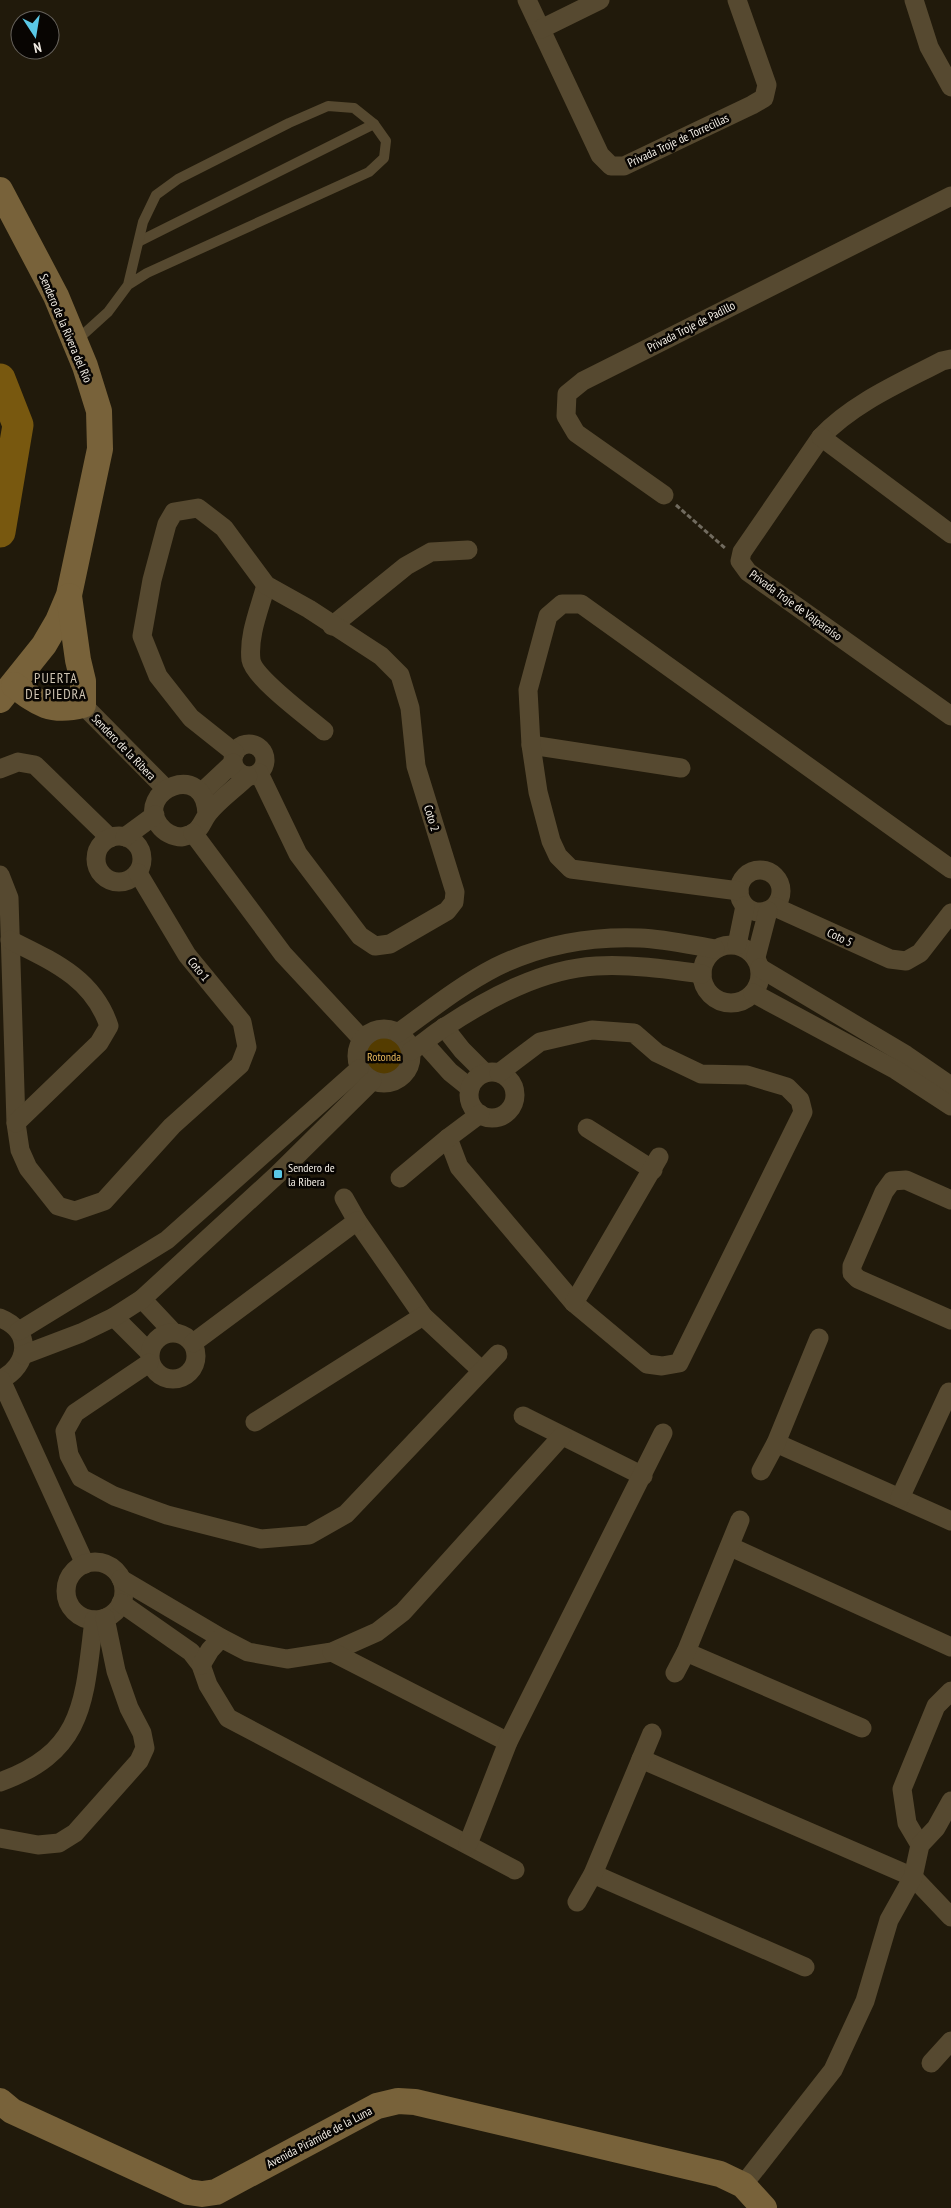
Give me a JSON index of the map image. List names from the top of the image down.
{
  "streets": {
    "street": [
      "Privada Troje de Torrecillas",
      "Privada Troje de Padillo",
      "Sendero de la Rivera del Río",
      "Privada Troje de Valparaíso",
      "Sendero de la Ribera",
      "Coto 2",
      "Coto 5",
      "Coto 1",
      "Avenida Pirámide de la Luna"
    ]
  },
  "districts": ["PUERTA DE PIEDRA"],
  "parks": ["Rotonda"],
  "places": {
    "transit": ["Sendero de la Ribera"]
  },
  "north": "bottom"
}
